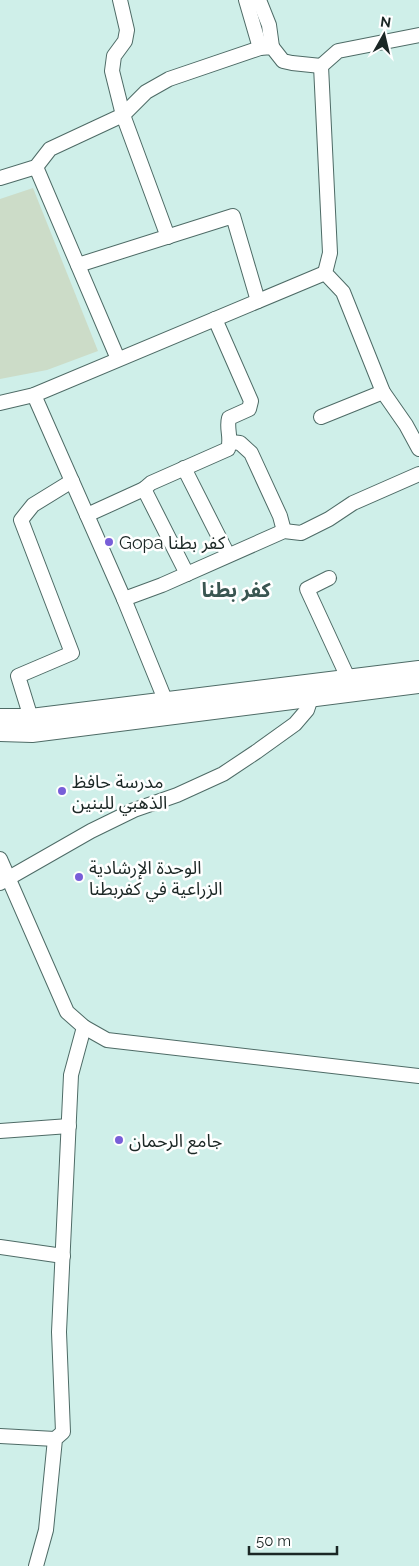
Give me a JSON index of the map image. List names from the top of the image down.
{
  "districts": ["كفر بطنا"],
  "places": [
    "Gopa كفر بطنا",
    "مدرسة حافظ الذهبي للبنين",
    "الوحدة الإرشادية الزراعية في كفربطنا",
    "جامع الرحمان"
  ],
  "scale_bar": "50 m",
  "north": "top"
}
